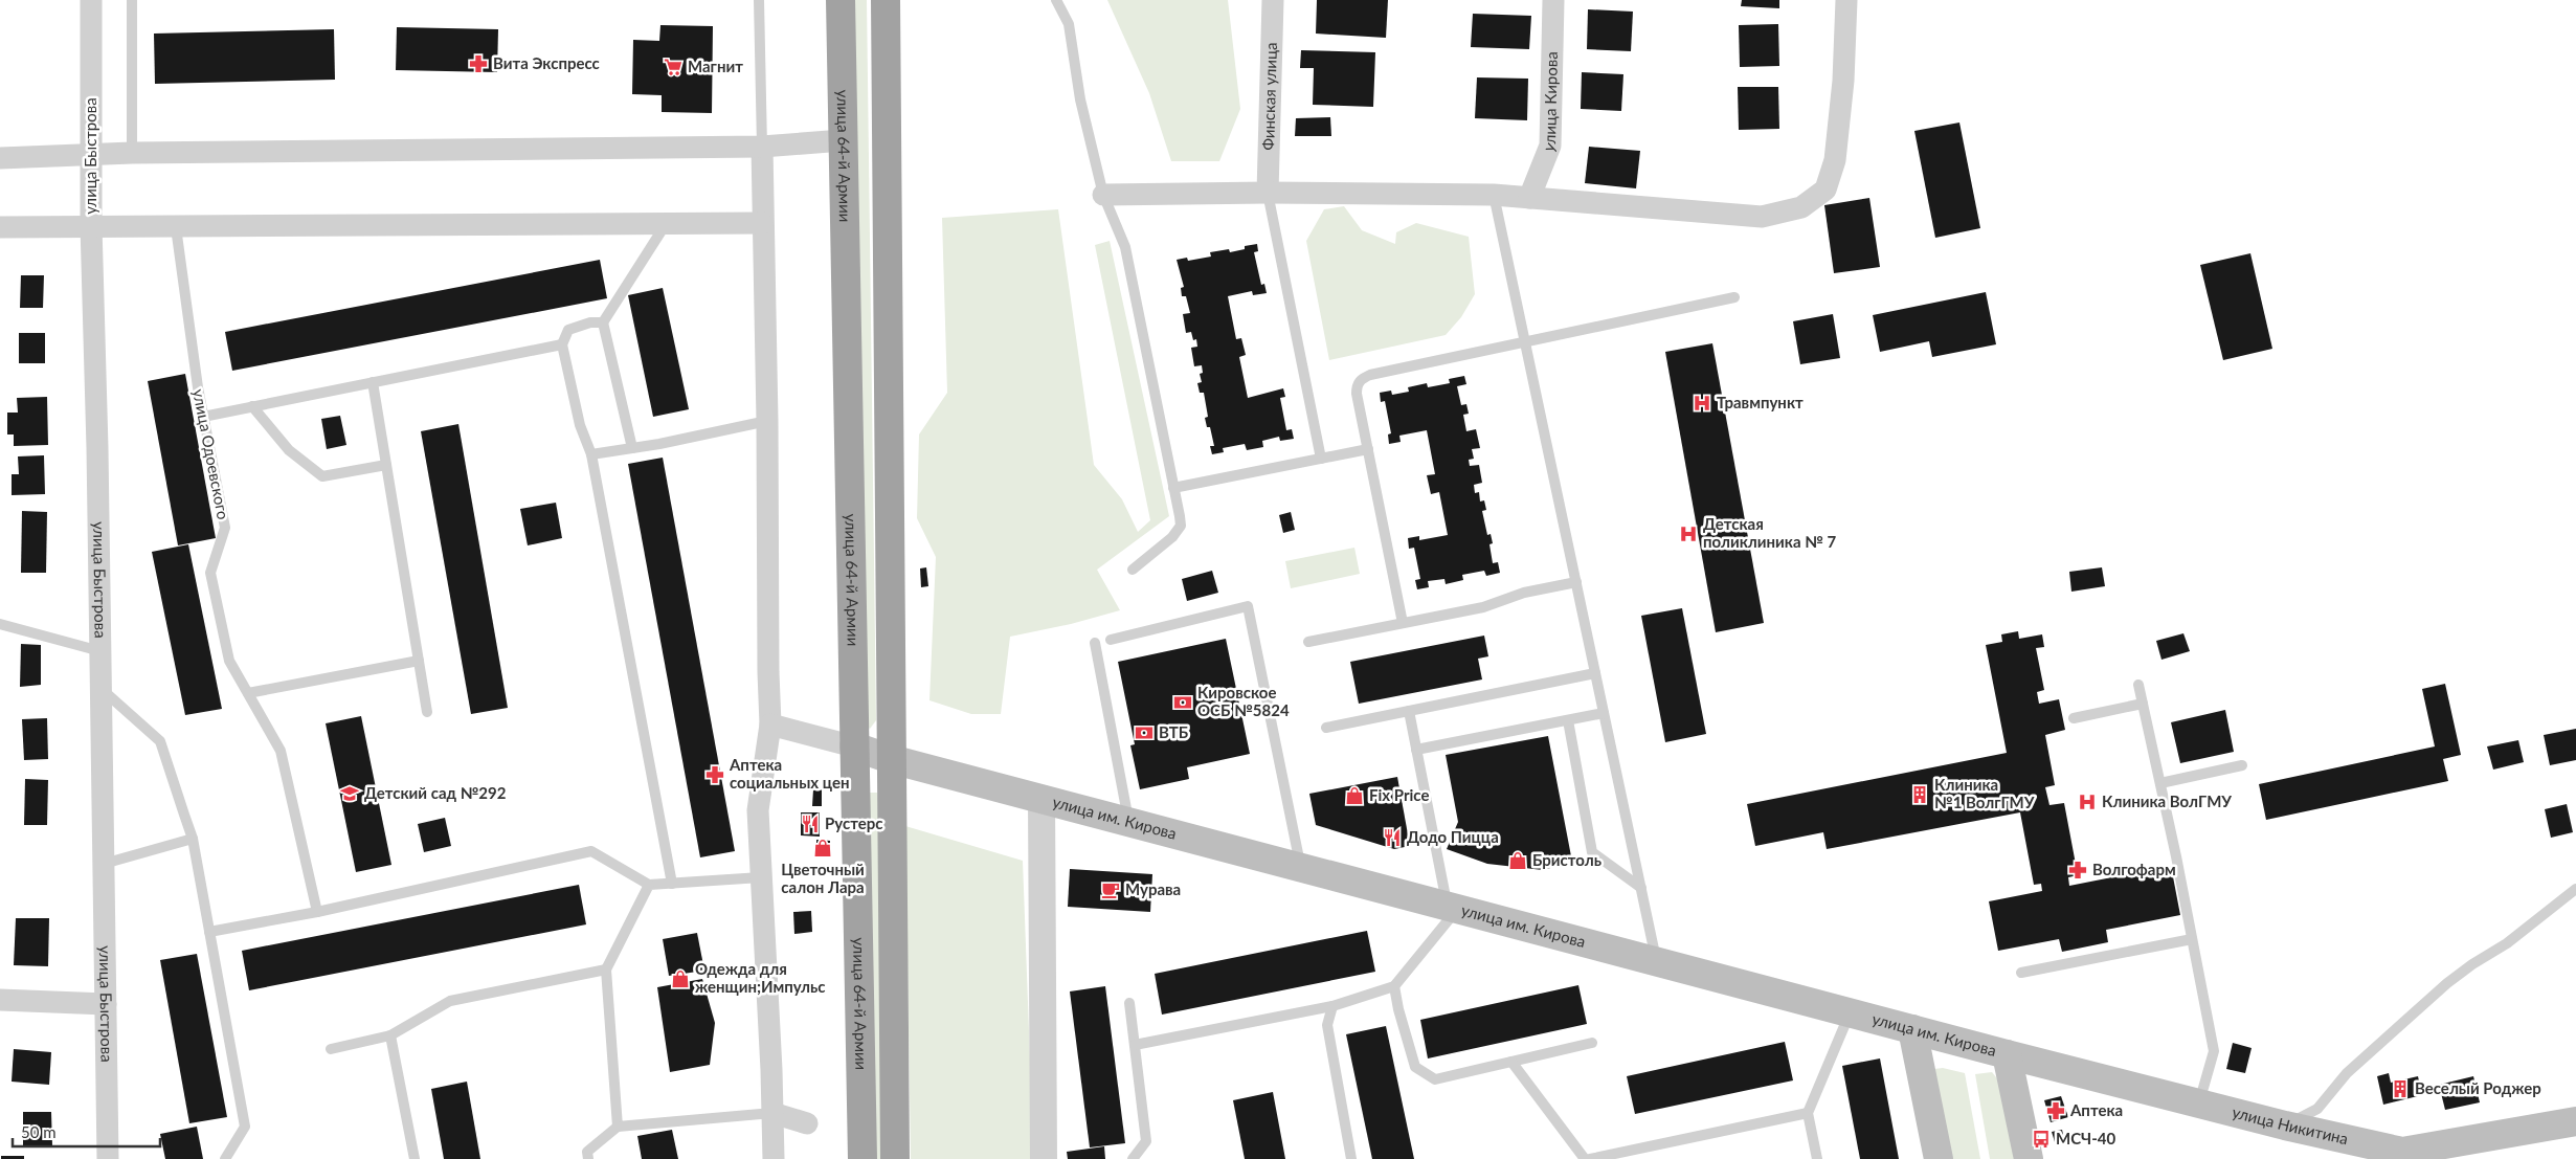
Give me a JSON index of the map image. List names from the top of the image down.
{
  "streets": {
    "highway": ["улица 64-й Армии"],
    "main road": ["улица им. Кирова", "улица Никитина"],
    "street": ["Финская улица", "улица Кирова", "улица Быстрова"],
    "lane": ["улица Одоевского"]
  },
  "crossings": [
    ["улица 64-й Армии", "улица им. Кирова"],
    ["улица им. Кирова", "улица Никитина"]
  ],
  "places": {
    "pharmacy": [
      "Вита Экспресс",
      "Аптека социальных цен",
      "Волгофарм",
      "Аптека"
    ],
    "supermarket": ["Магнит"],
    "hospital": ["Травмпункт", "Детская поликлиника № 7", "Клиника ВолГМУ"],
    "bank": ["Кировское ОСБ №5824", "ВТБ"],
    "school or university": ["Детский сад №292"],
    "building": ["Клиника №1 ВолгГМУ", "Веселый Роджер"],
    "shop": [
      "Fix Price",
      "Цветочный салон Лара",
      "Бристоль",
      "Одежда для женщин;Импульс"
    ],
    "restaurant": ["Рустерс", "Додо Пицца"],
    "cafe": ["Мурава"],
    "bus stop": ["МСЧ-40"]
  },
  "scale_bar": "50 m"
}
